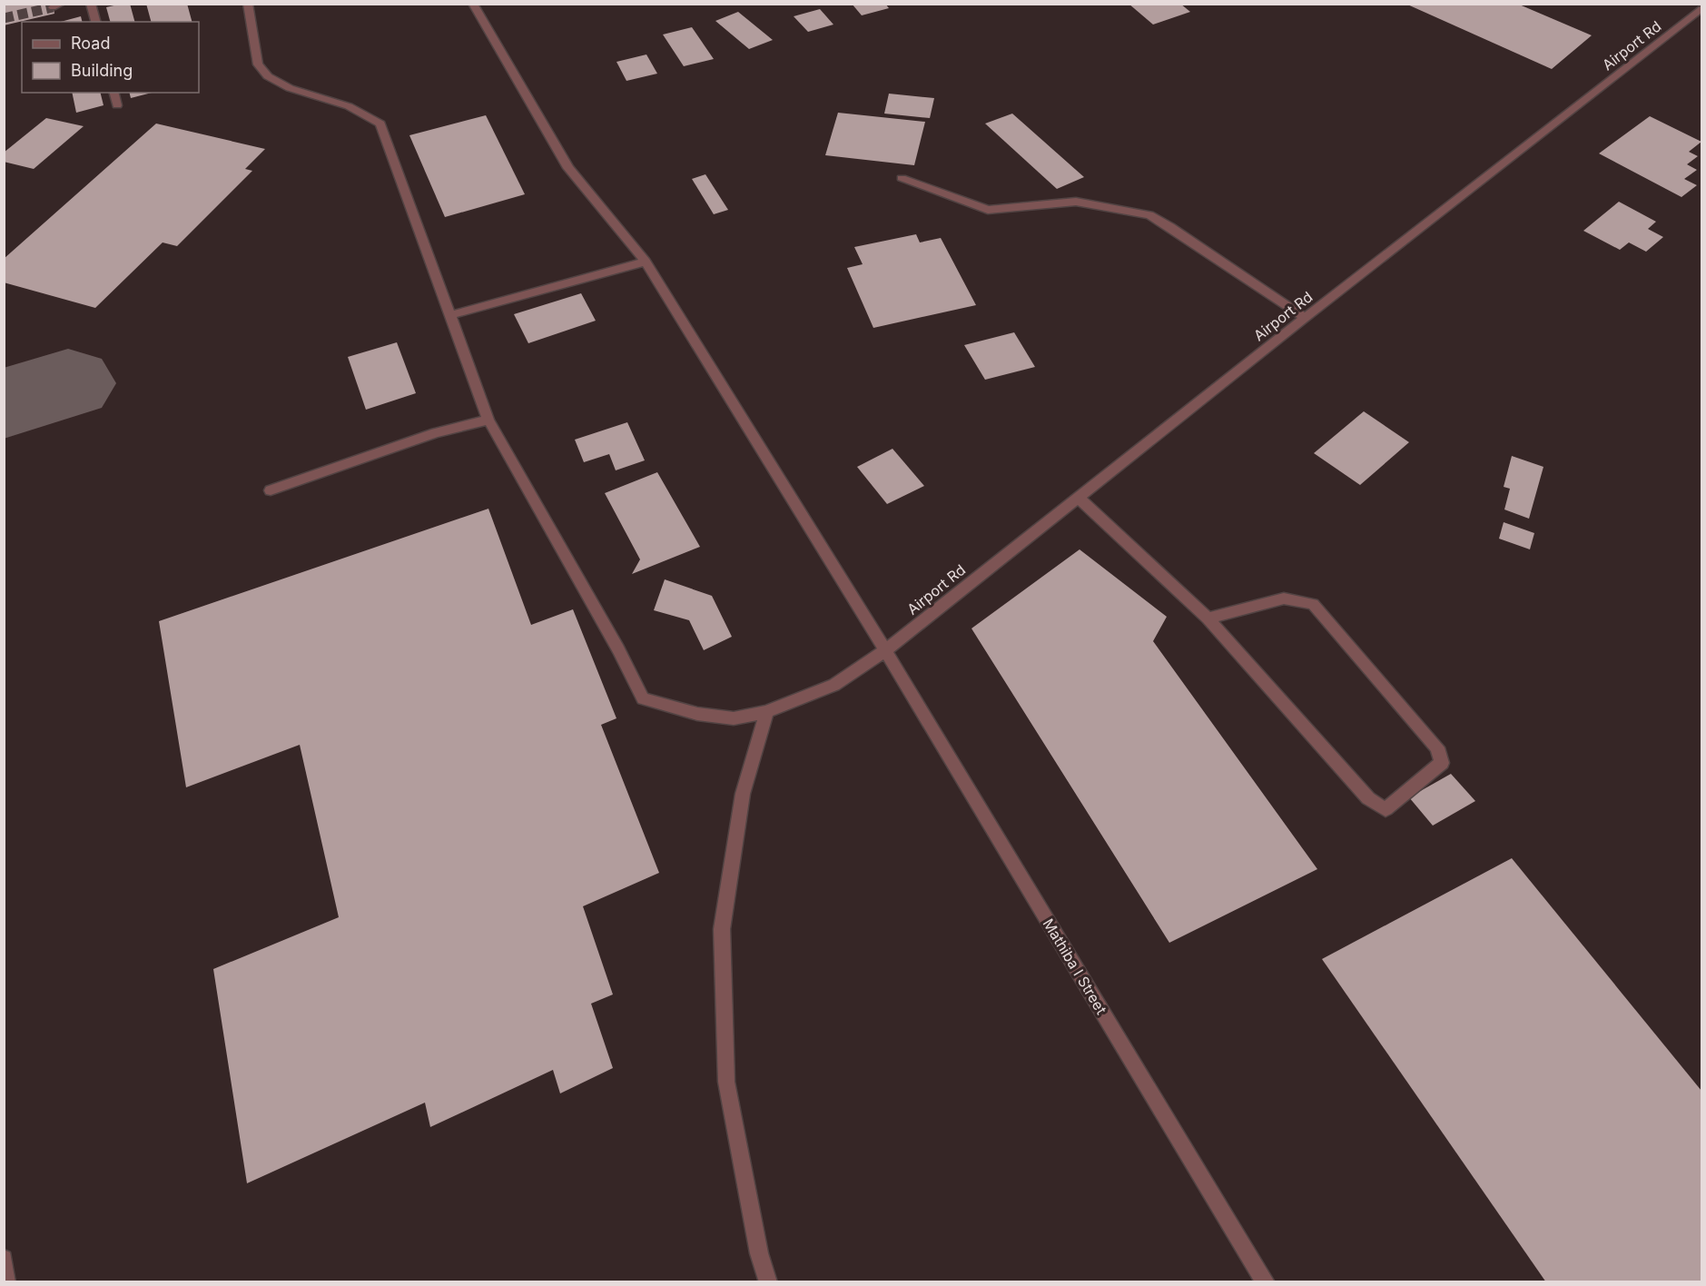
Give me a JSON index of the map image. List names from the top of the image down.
{
  "streets": {
    "street": ["Airport Rd", "Mathiba I Street"]
  },
  "crossings": [
    ["Airport Rd", "Mathiba I Street"]
  ],
  "legend": ["Road", "Building"]
}
